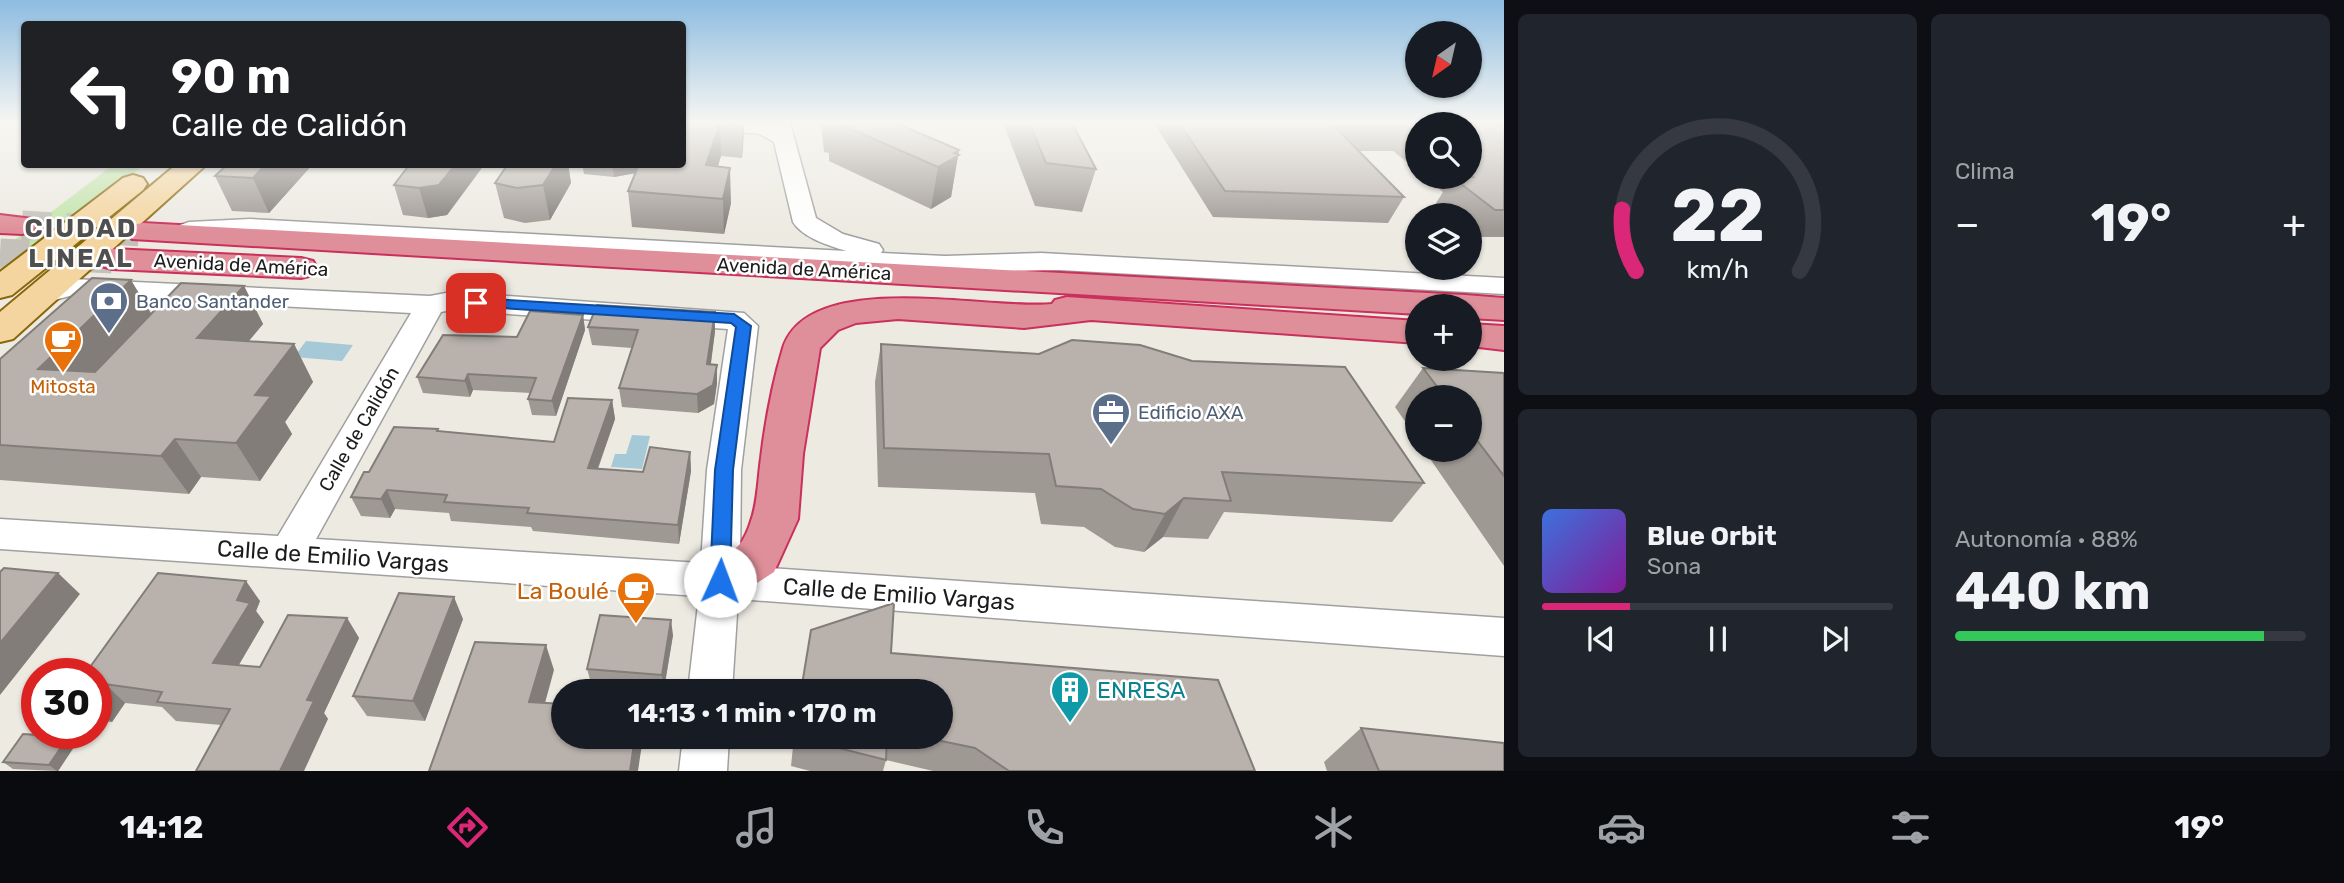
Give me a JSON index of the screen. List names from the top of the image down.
{
  "streets": {
    "highway": ["Avenida de América"],
    "street": ["Calle de Calidón", "Calle de Emilio Vargas"]
  },
  "crossings": [
    ["Calle de Calidón", "Calle de Emilio Vargas"]
  ],
  "districts": ["CIUDAD LINEAL"],
  "places": {
    "bank": ["Banco Santander"],
    "cafe": ["Mitosta", "La Boulé"],
    "office": ["Edificio AXA"],
    "building": ["ENRESA"]
  },
  "north": "bottom left",
  "page": {
    "tile": [
      "Clima",
      ["Autonomía · 88%", "440 km"]
    ],
    "map_buttons": ["+", "−"],
    "turn": ["90 m", "Calle de Calidón"],
    "heat": ["−", "19°", "+"],
    "song": ["Blue Orbit", "Sona"],
    "limit": "30",
    "trip": "14:13 · 1 min · 170 m",
    "tabs": ["14:12", "19°"],
    "gauge": ["22", "km/h"]
  }
}
